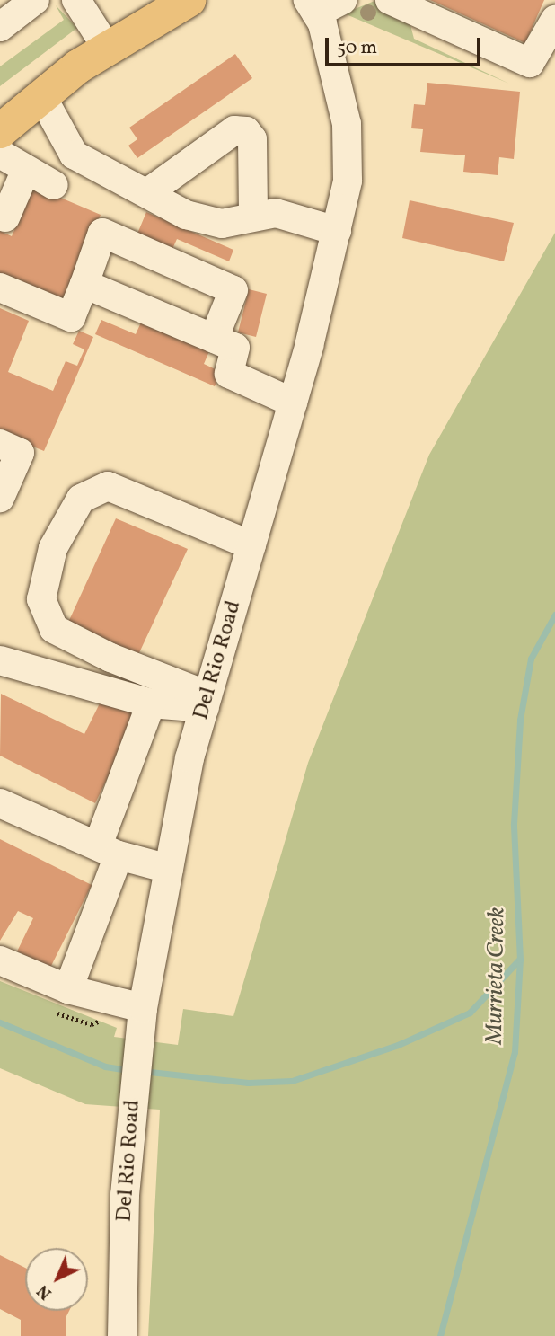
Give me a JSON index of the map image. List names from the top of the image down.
{
  "streets": {
    "street": ["Del Rio Road"]
  },
  "water": ["Murrieta Creek"],
  "scale_bar": "50 m",
  "north": "bottom left"
}
